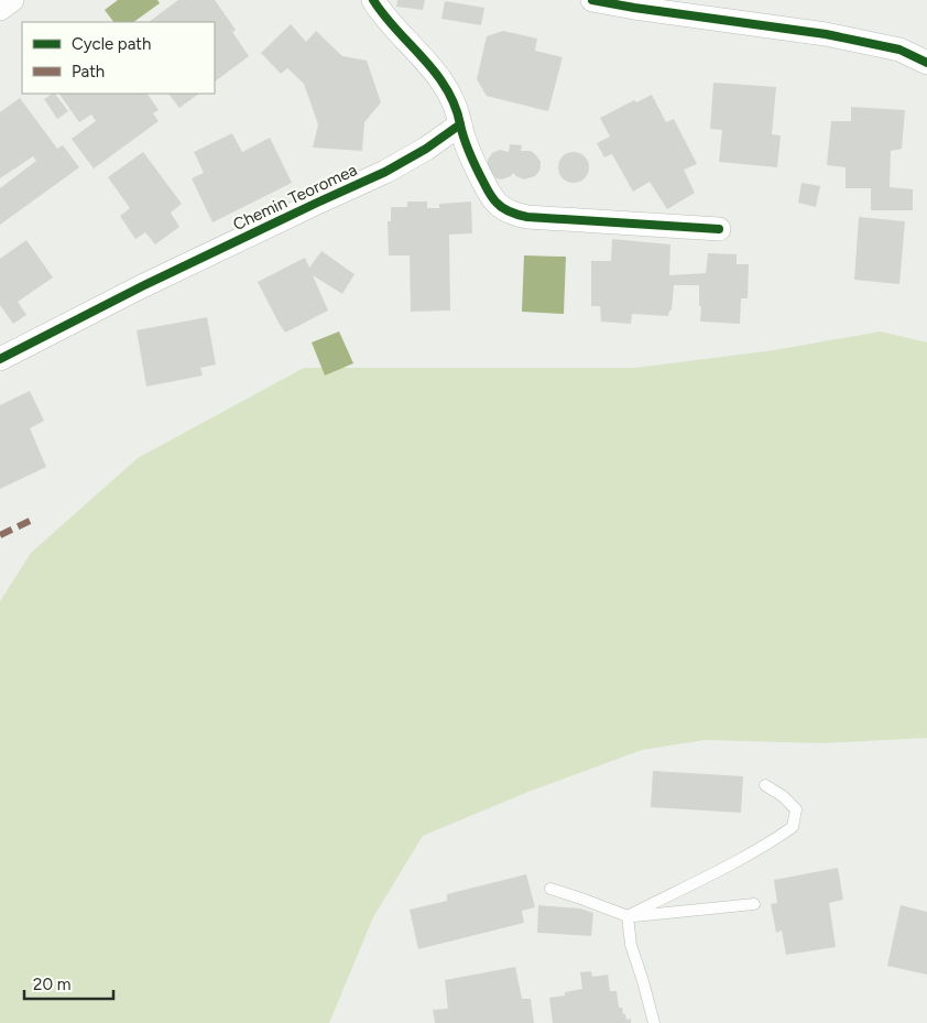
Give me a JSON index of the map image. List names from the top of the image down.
{
  "streets": {
    "street": ["Chemin Teoromea"]
  },
  "legend": ["Cycle path", "Path"],
  "scale_bar": "20 m"
}
